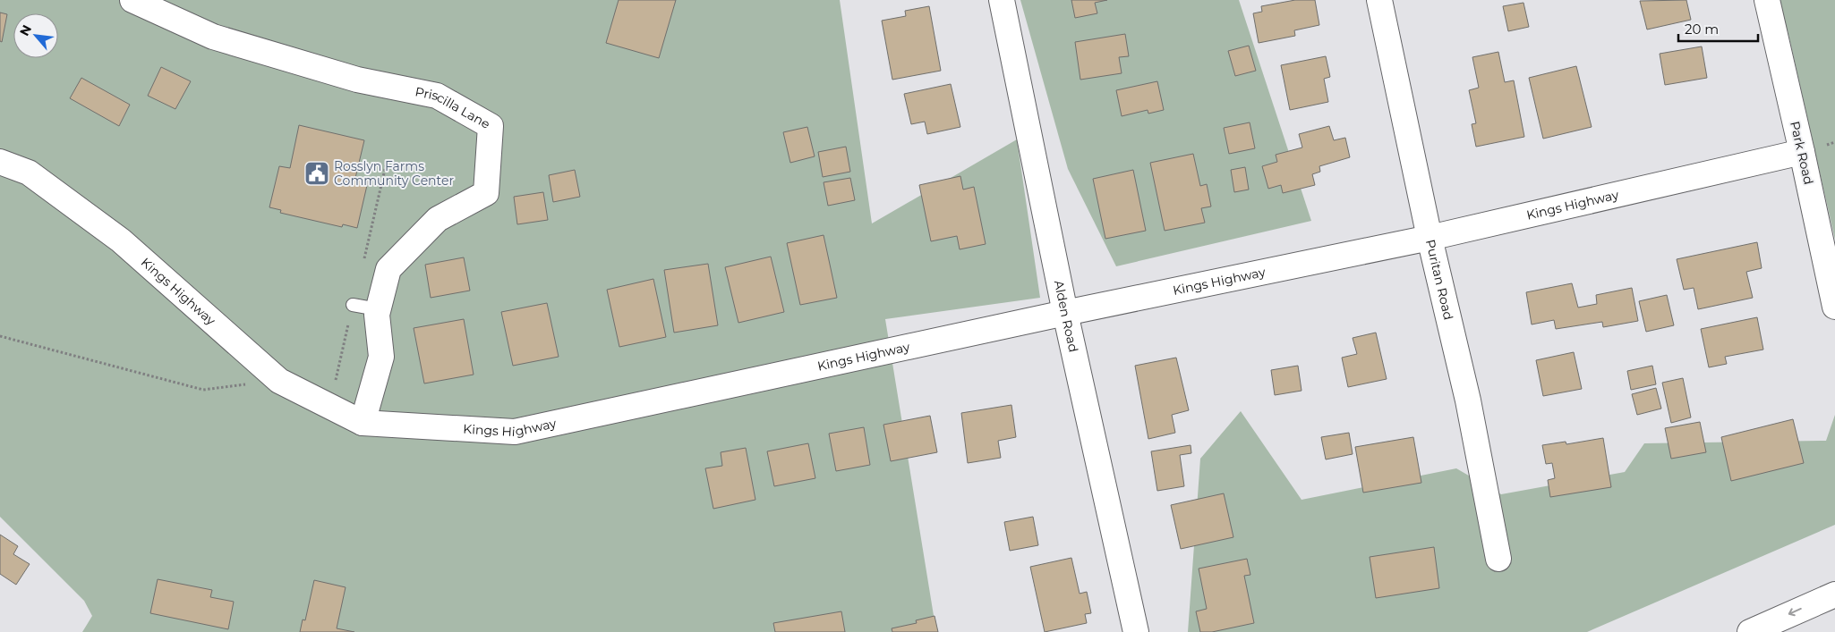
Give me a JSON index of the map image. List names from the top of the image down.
{
  "streets": {
    "main road": [
      "Priscilla Lane",
      "Park Road",
      "Kings Highway",
      "Puritan Road",
      "Alden Road"
    ]
  },
  "crossings": [
    ["Priscilla Lane", "Kings Highway"],
    ["Park Road", "Kings Highway"],
    ["Kings Highway", "Puritan Road"],
    ["Kings Highway", "Alden Road"]
  ],
  "places": {
    "public building": ["Rosslyn Farms Community Center"]
  },
  "scale_bar": "20 m",
  "north": "top left"
}
